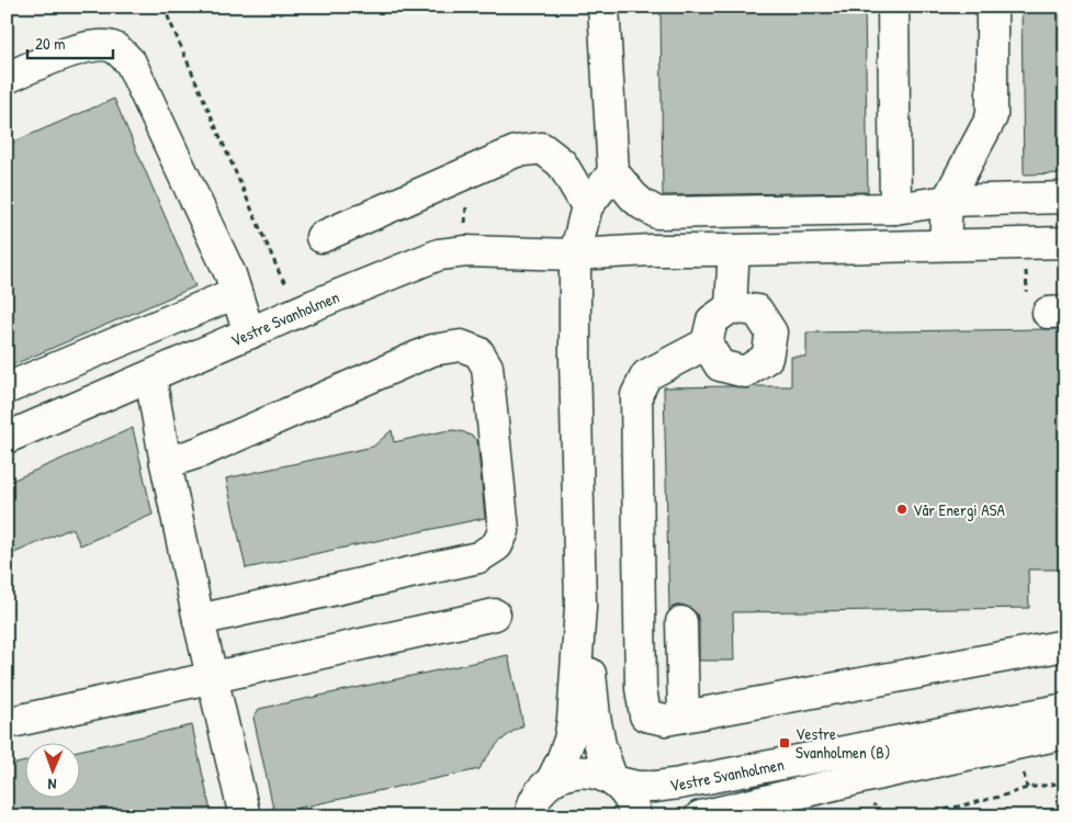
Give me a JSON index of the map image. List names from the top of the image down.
{
  "streets": {
    "street": ["Vestre Svanholmen"]
  },
  "places": {
    "other": ["Vår Energi ASA"],
    "transit": ["Vestre Svanholmen (B)"]
  },
  "scale_bar": "20 m",
  "north": "bottom"
}
